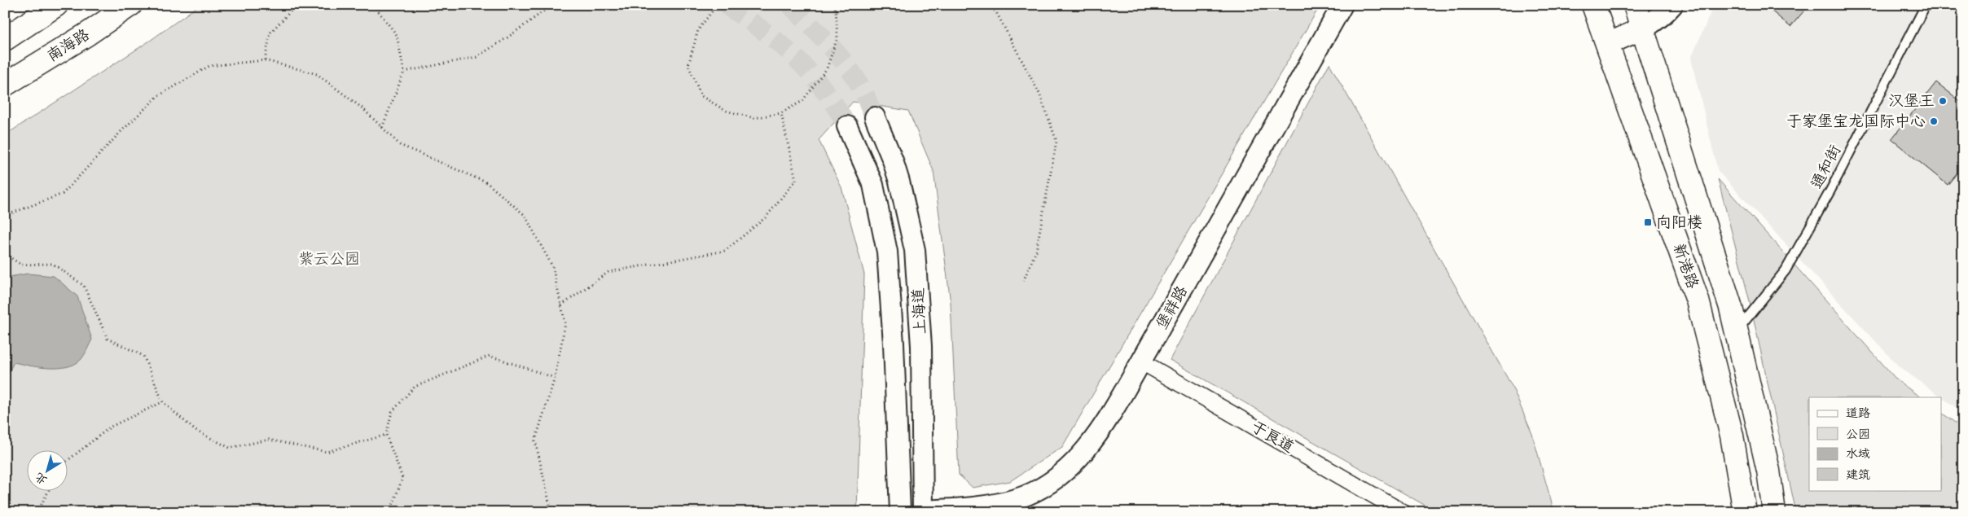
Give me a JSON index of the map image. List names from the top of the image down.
{
  "streets": {
    "main road": ["南海路", "新港路"],
    "street": ["堡祥路", "上海道", "于良道"],
    "lane": ["通和街"]
  },
  "crossings": [
    ["通和街", "新港路"],
    ["堡祥路", "上海道"],
    ["堡祥路", "于良道"]
  ],
  "parks": ["紫云公园"],
  "places": {
    "other": ["汉堡王", "于家堡宝龙国际中心"],
    "transit": ["向阳楼"]
  },
  "legend": [
    "道路",
    "公园",
    "水域",
    "建筑"
  ],
  "north": "bottom left"
}
